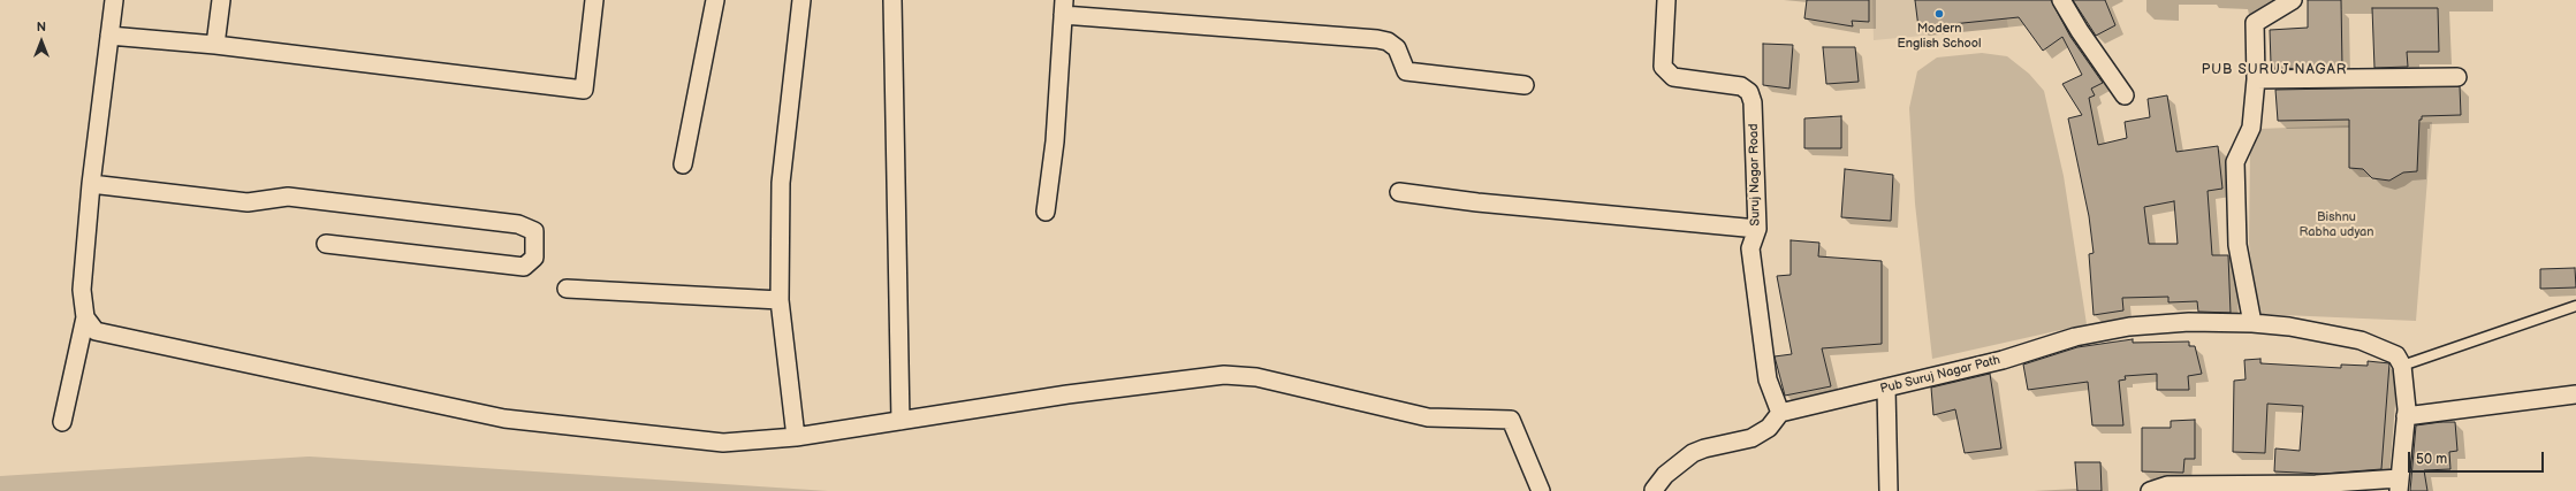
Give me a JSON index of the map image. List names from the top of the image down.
{
  "streets": {
    "street": ["Suruj Nagar Road", "Pub Suruj Nagar Path"]
  },
  "crossings": [
    ["Suruj Nagar Road", "Pub Suruj Nagar Path"]
  ],
  "districts": ["PUB SURUJ NAGAR"],
  "parks": ["Bishnu Rabha udyan"],
  "places": ["Modern English School"],
  "scale_bar": "50 m",
  "north": "top"
}
